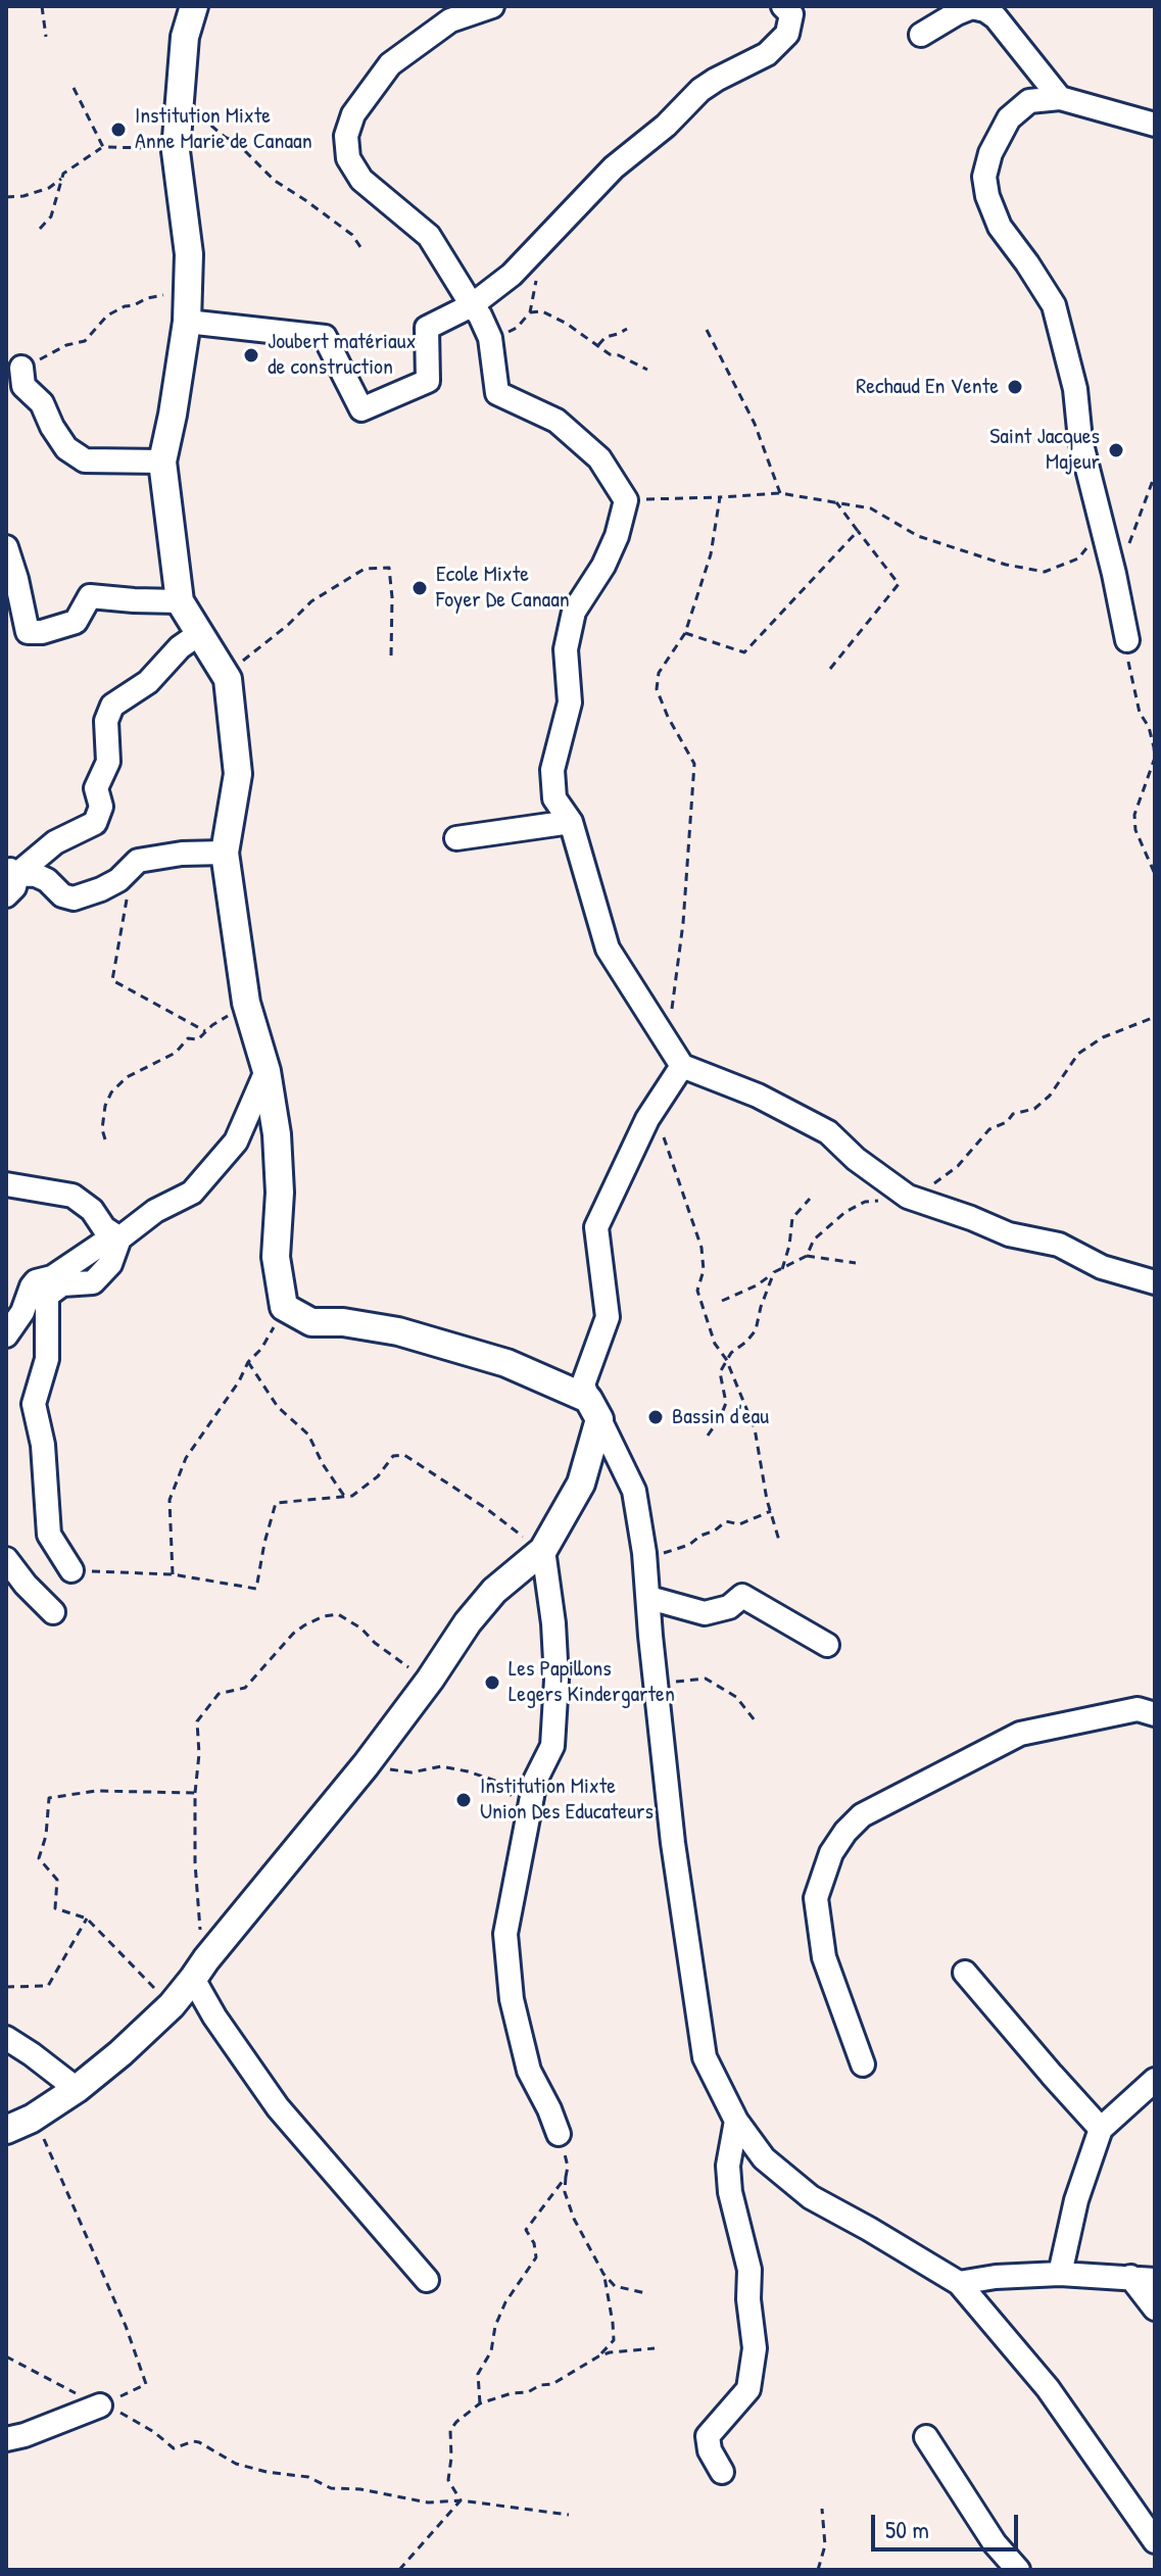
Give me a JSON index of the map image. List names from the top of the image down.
{
  "places": [
    "Institution Mixte Anne Marie de Canaan",
    "Joubert matériaux de construction",
    "Rechaud En Vente",
    "Saint Jacques Majeur",
    "Ecole Mixte Foyer De Canaan",
    "Bassin d'eau",
    "Les Papillons Legers Kindergarten",
    "Institution Mixte Union Des Educateurs"
  ],
  "scale_bar": "50 m"
}
